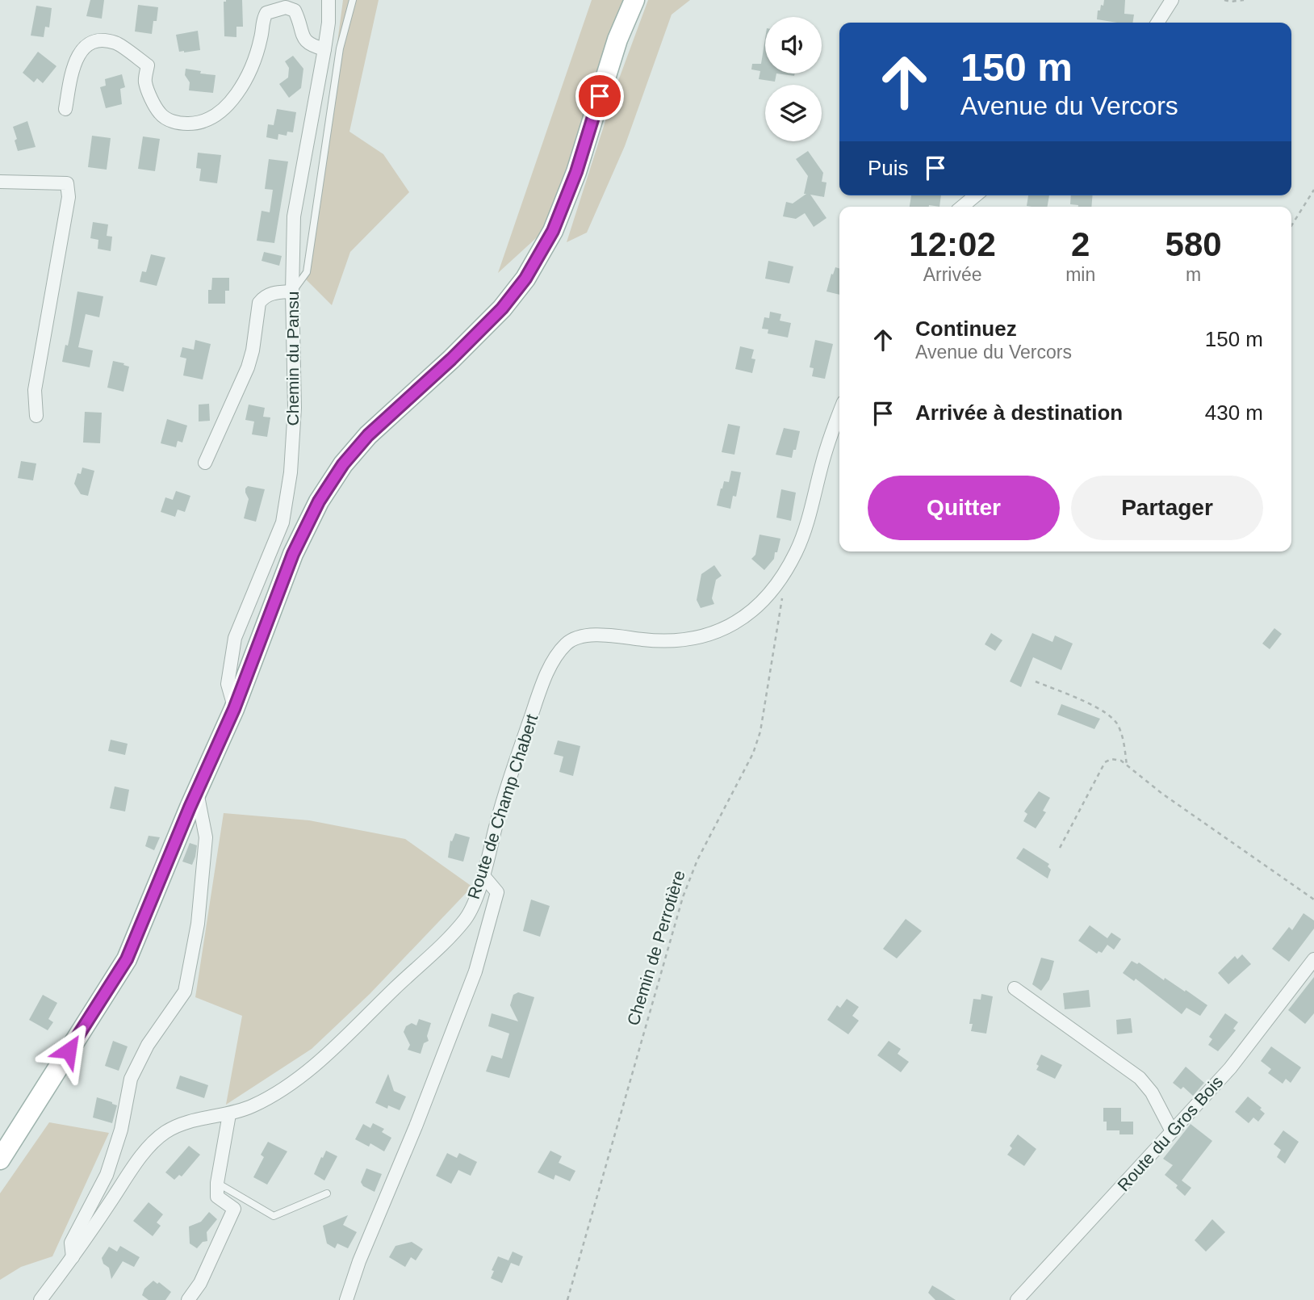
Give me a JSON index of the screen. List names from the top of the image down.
{
  "streets": {
    "street": ["Chemin du Pansu", "Route de Champ Chabert", "Route du Gros Bois"],
    "path": ["Chemin de Perrotière"]
  },
  "crossings": [
    ["Route de Champ Chabert", "Chemin de Perrotière"]
  ],
  "page": {
    "turn": ["150 m", "Avenue du Vercors"],
    "then": "Puis",
    "eta": [
      "12:02",
      "Arrivée",
      "2",
      "min",
      "580",
      "m"
    ],
    "list": [
      {
        "name": "Continuez",
        "note": "Avenue du Vercors",
        "value": "150 m"
      },
      {
        "name": "Arrivée à destination",
        "value": "430 m"
      }
    ],
    "buttons": ["Quitter", "Partager"]
  }
}
